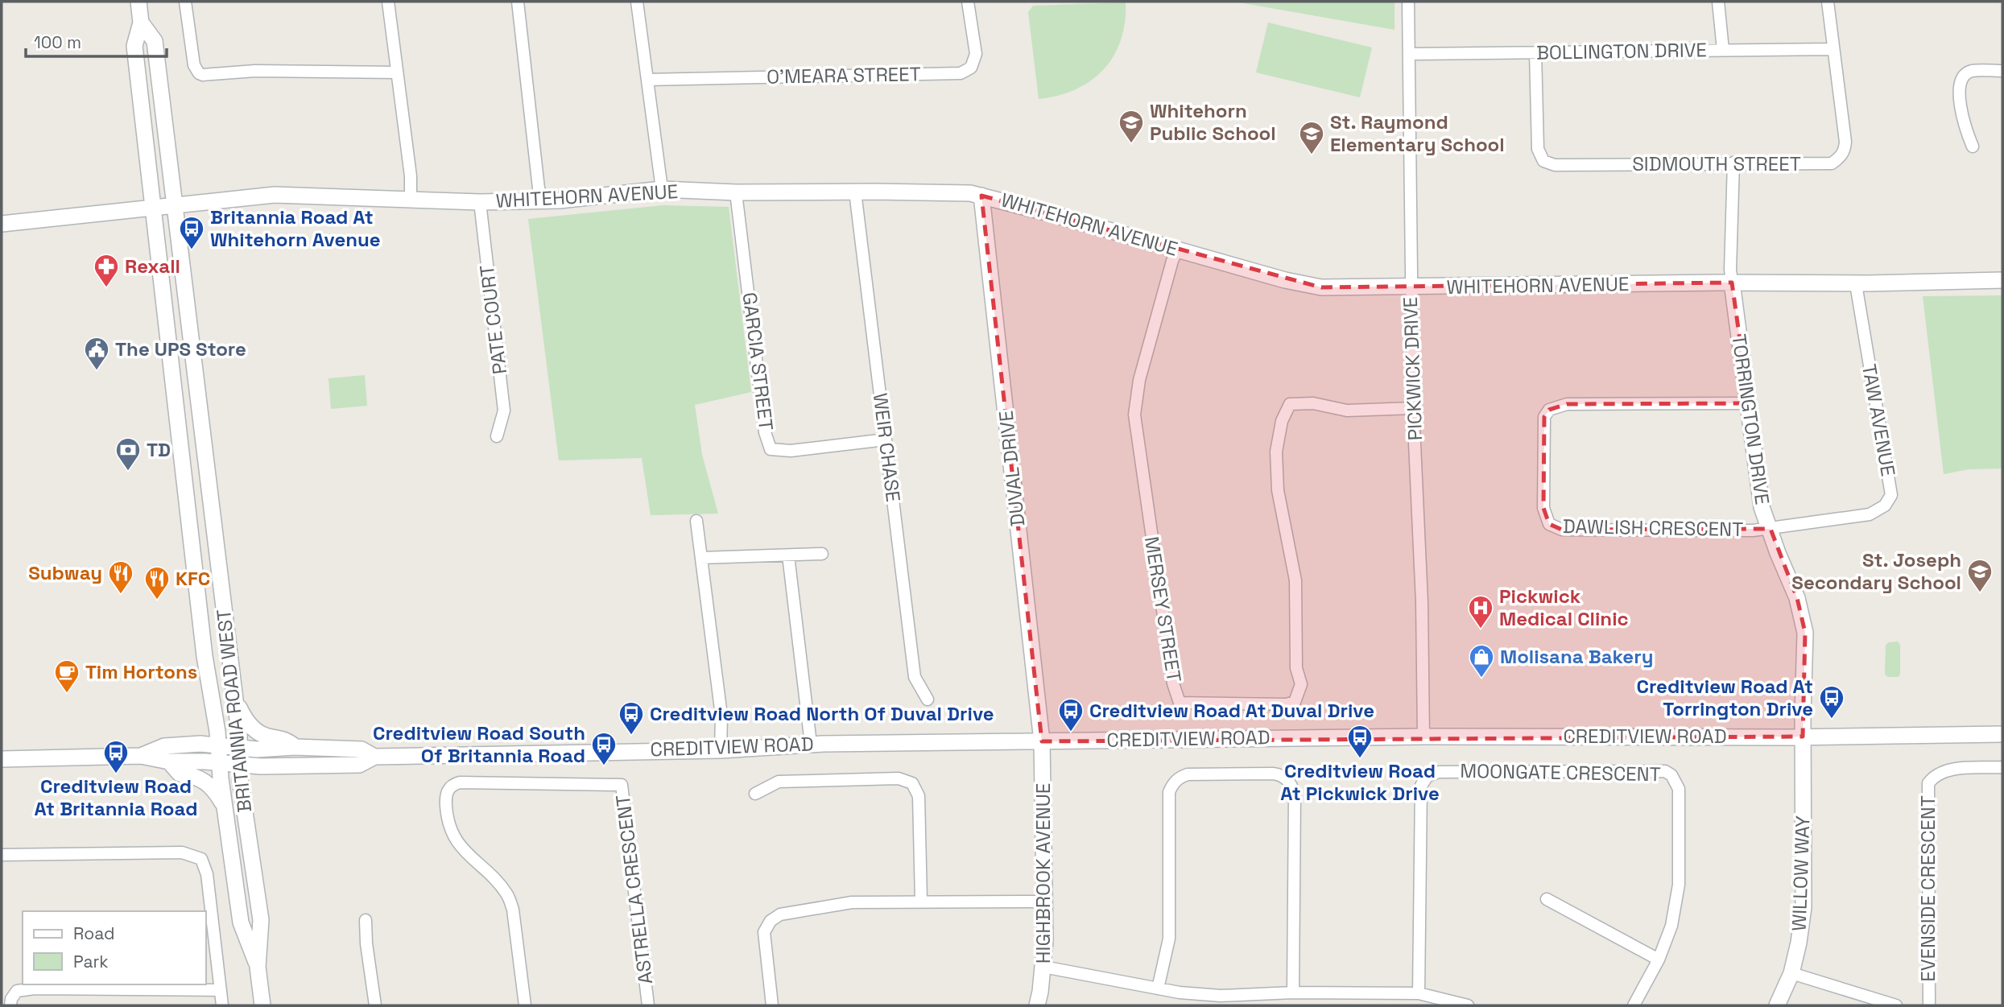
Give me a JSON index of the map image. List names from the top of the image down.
{
  "streets": {
    "main road": [
      "WHITEHORN AVENUE",
      "TORRINGTON DRIVE",
      "DUVAL DRIVE",
      "BRITANNIA ROAD WEST",
      "CREDITVIEW ROAD",
      "HIGHBROOK AVENUE",
      "WILLOW WAY"
    ],
    "street": [
      "BOLLINGTON DRIVE",
      "O'MEARA STREET",
      "SIDMOUTH STREET",
      "PATE COURT",
      "GARCIA STREET",
      "PICKWICK DRIVE",
      "TAW AVENUE",
      "WEIR CHASE",
      "DAWLISH CRESCENT",
      "MERSEY STREET",
      "MOONGATE CRESCENT",
      "EVENSIDE CRESCENT",
      "ASTRELLA CRESCENT"
    ]
  },
  "crossings": [
    ["BOLLINGTON DRIVE", "SIDMOUTH STREET"],
    ["BOLLINGTON DRIVE", "PICKWICK DRIVE"],
    ["SIDMOUTH STREET", "TORRINGTON DRIVE"],
    ["WHITEHORN AVENUE", "PATE COURT"],
    ["WHITEHORN AVENUE", "GARCIA STREET"],
    ["WHITEHORN AVENUE", "PICKWICK DRIVE"],
    ["WHITEHORN AVENUE", "TORRINGTON DRIVE"],
    ["WHITEHORN AVENUE", "TAW AVENUE"],
    ["WHITEHORN AVENUE", "WEIR CHASE"],
    ["WHITEHORN AVENUE", "DUVAL DRIVE"],
    ["WHITEHORN AVENUE", "MERSEY STREET"],
    ["WHITEHORN AVENUE", "BRITANNIA ROAD WEST"],
    ["GARCIA STREET", "WEIR CHASE"],
    ["PICKWICK DRIVE", "MERSEY STREET"],
    ["PICKWICK DRIVE", "CREDITVIEW ROAD"],
    ["TORRINGTON DRIVE", "TAW AVENUE"],
    ["TORRINGTON DRIVE", "DAWLISH CRESCENT"],
    ["TORRINGTON DRIVE", "CREDITVIEW ROAD"],
    ["TORRINGTON DRIVE", "WILLOW WAY"],
    ["TAW AVENUE", "DAWLISH CRESCENT"],
    ["DUVAL DRIVE", "CREDITVIEW ROAD"],
    ["DUVAL DRIVE", "HIGHBROOK AVENUE"],
    ["BRITANNIA ROAD WEST", "CREDITVIEW ROAD"],
    ["CREDITVIEW ROAD", "HIGHBROOK AVENUE"],
    ["CREDITVIEW ROAD", "WILLOW WAY"]
  ],
  "places": {
    "school or university": ["Whitehorn Public School", "St. Raymond Elementary School", "St. Joseph Secondary School"],
    "bus stop": [
      "Britannia Road At Whitehorn Avenue",
      "Creditview Road At Torrington Drive",
      "Creditview Road At Duval Drive",
      "Creditview Road North Of Duval Drive",
      "Creditview Road At Pickwick Drive",
      "Creditview Road South Of Britannia Road",
      "Creditview Road At Britannia Road"
    ],
    "pharmacy": ["Rexall"],
    "public building": ["The UPS Store"],
    "bank": ["TD"],
    "restaurant": ["Subway", "KFC"],
    "hospital": ["Pickwick Medical Clinic"],
    "shop": ["Molisana Bakery"],
    "cafe": ["Tim Hortons"]
  },
  "legend": ["Road", "Park"],
  "scale_bar": "100 m"
}
